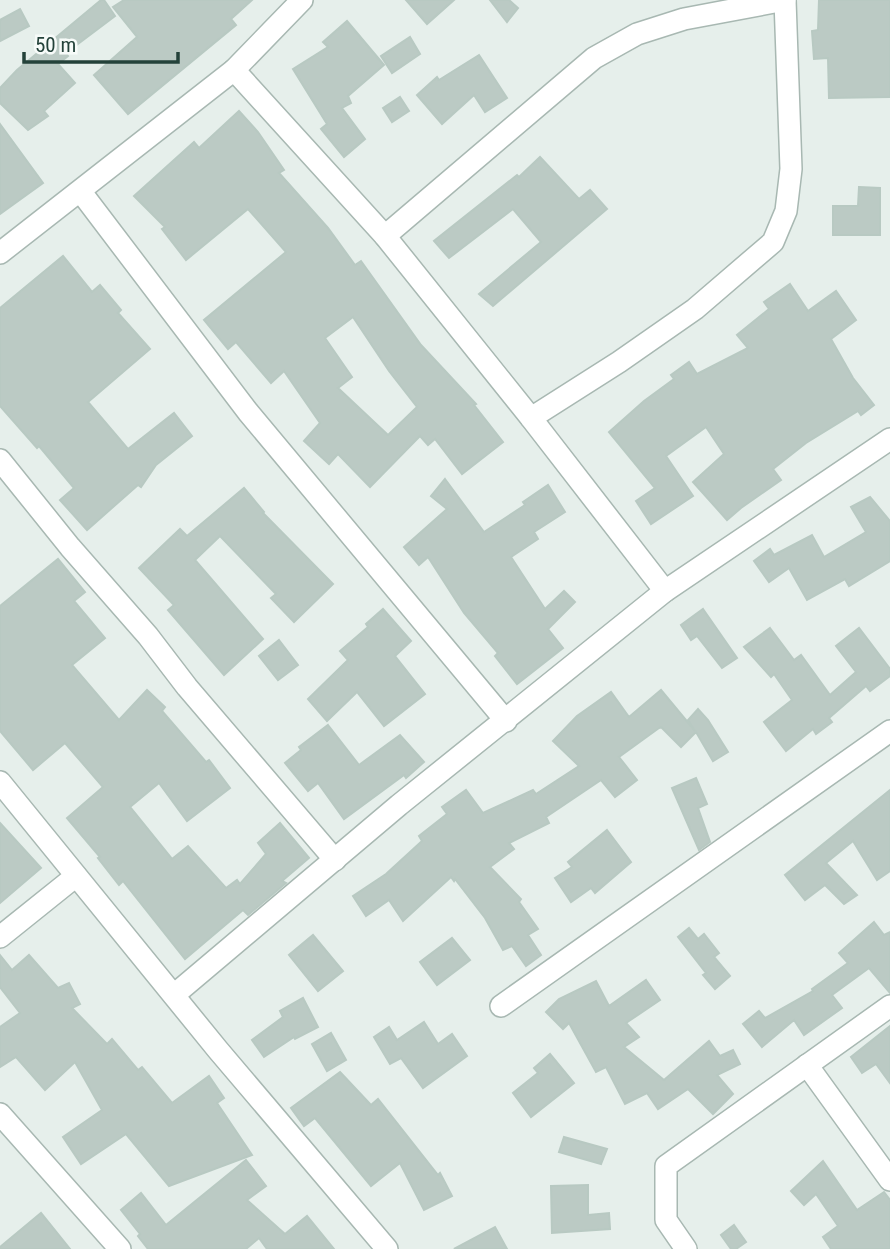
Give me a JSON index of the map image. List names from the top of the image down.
{
  "scale_bar": "50 m"
}
